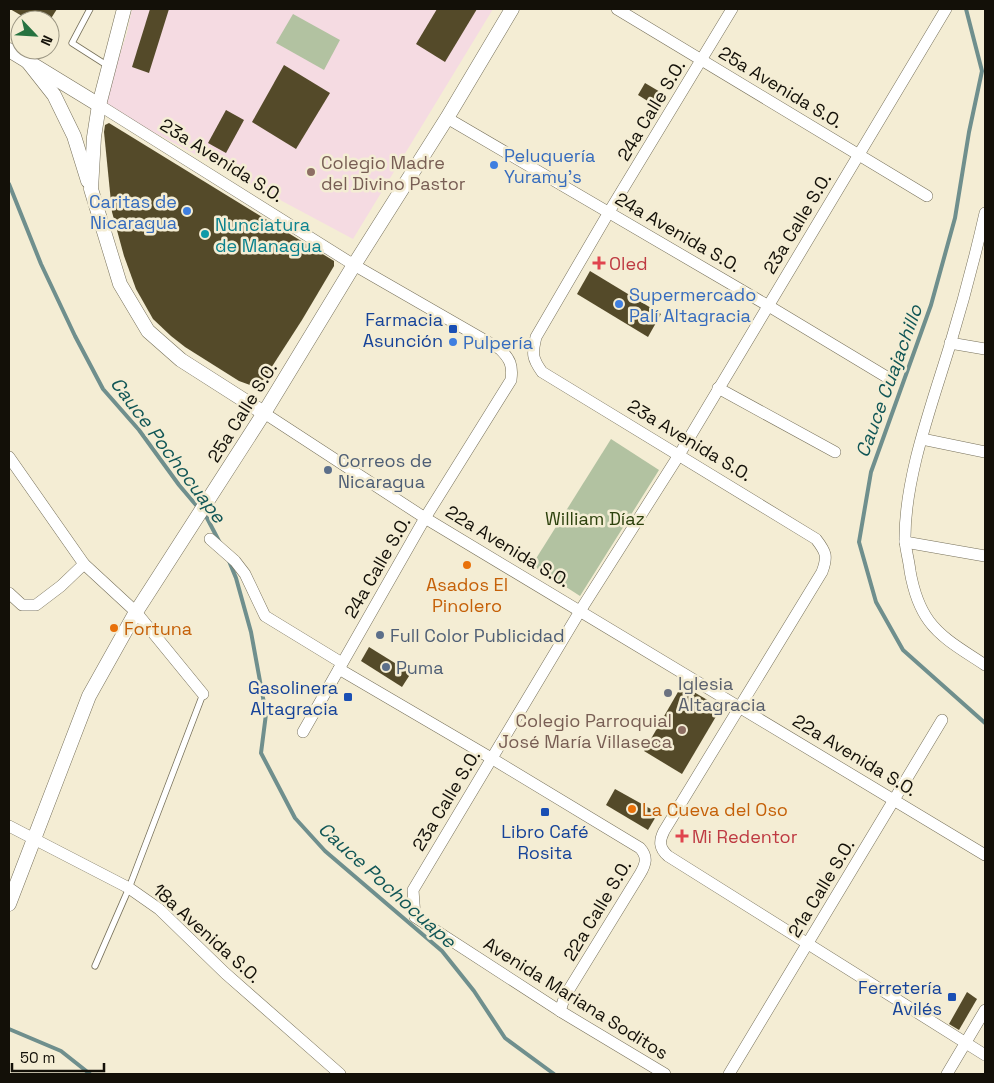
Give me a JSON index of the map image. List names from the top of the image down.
{
  "streets": {
    "street": [
      "25a Avenida S.O.",
      "24a Calle S.O.",
      "23a Avenida S.O.",
      "23a Calle S.O.",
      "24a Avenida S.O.",
      "25a Calle S.O.",
      "22a Avenida S.O.",
      "21a Calle S.O.",
      "22a Calle S.O.",
      "18a Avenida S.O.",
      "Avenida Mariana Soditos"
    ]
  },
  "crossings": [
    ["25a Avenida S.O.", "24a Calle S.O."],
    ["25a Avenida S.O.", "23a Calle S.O."],
    ["24a Calle S.O.", "23a Avenida S.O."],
    ["24a Calle S.O.", "24a Avenida S.O."],
    ["24a Calle S.O.", "22a Avenida S.O."],
    ["23a Avenida S.O.", "23a Calle S.O."],
    ["23a Avenida S.O.", "25a Calle S.O."],
    ["23a Avenida S.O.", "22a Avenida S.O."],
    ["23a Calle S.O.", "24a Avenida S.O."],
    ["23a Calle S.O.", "22a Avenida S.O."],
    ["23a Calle S.O.", "22a Calle S.O."],
    ["23a Calle S.O.", "Avenida Mariana Soditos"],
    ["24a Avenida S.O.", "25a Calle S.O."],
    ["25a Calle S.O.", "22a Avenida S.O."],
    ["25a Calle S.O.", "18a Avenida S.O."],
    ["22a Avenida S.O.", "21a Calle S.O."],
    ["22a Calle S.O.", "Avenida Mariana Soditos"]
  ],
  "water": ["Cauce Cuajachillo", "Cauce Pochocuape"],
  "parks": ["William Díaz"],
  "places": {
    "other": [
      "Peluquería Yuramy's",
      "Colegio Madre del Divino Pastor",
      "Caritas de Nicaragua",
      "Nunciatura de Managua",
      "Supermercado Palí Altagracia",
      "Pulpería",
      "Correos de Nicaragua",
      "Asados El Pinolero",
      "Fortuna",
      "Full Color Publicidad",
      "Puma",
      "Iglesia Altagracia",
      "Colegio Parroquial José María Villaseca",
      "La Cueva del Oso"
    ],
    "health": ["Oled", "Mi Redentor"],
    "transit": [
      "Farmacia Asunción",
      "Gasolinera Altagracia",
      "Libro Café Rosita",
      "Ferretería Avilés"
    ]
  },
  "scale_bar": "50 m",
  "north": "bottom right"
}
